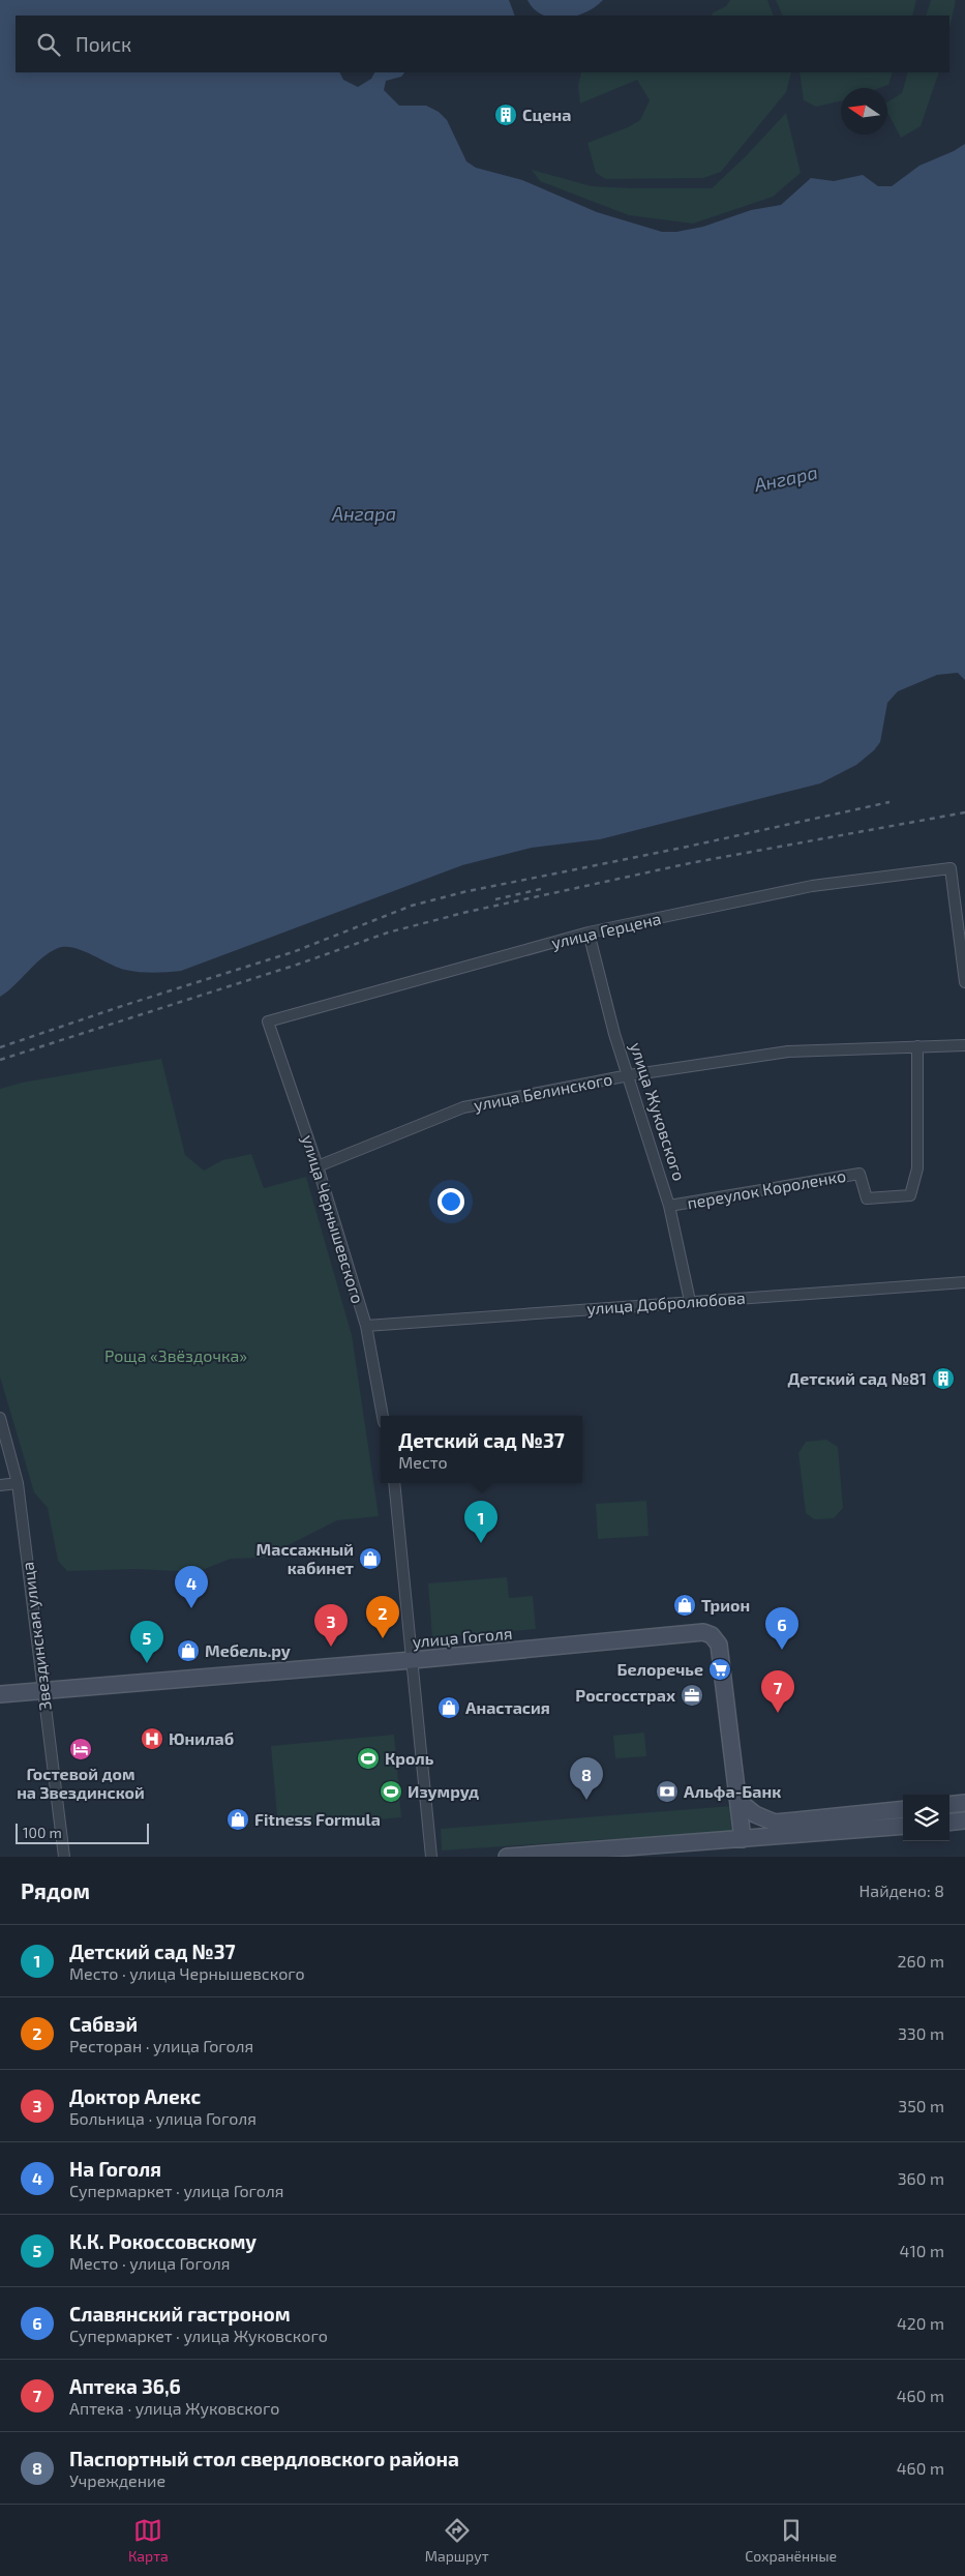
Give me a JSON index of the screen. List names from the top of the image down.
{
  "streets": {
    "main road": ["улица Гоголя"],
    "street": [
      "улица Герцена",
      "улица Белинского",
      "улица Жуковского",
      "переулок Короленко",
      "улица Чернышевского",
      "улица Добролюбова",
      "Звездинская улица"
    ]
  },
  "crossings": [
    ["улица Герцена", "улица Жуковского"],
    ["улица Герцена", "улица Чернышевского"],
    ["улица Белинского", "улица Жуковского"],
    ["улица Белинского", "переулок Короленко"],
    ["улица Белинского", "улица Чернышевского"],
    ["улица Жуковского", "переулок Короленко"],
    ["улица Жуковского", "улица Добролюбова"],
    ["улица Чернышевского", "улица Добролюбова"],
    ["Звездинская улица", "улица Гоголя"]
  ],
  "water": ["Ангара"],
  "parks": ["Роща «Звёздочка»"],
  "places": {
    "building": ["Сцена", "Детский сад №81"],
    "shop": [
      "Массажный кабинет",
      "Трион",
      "Мебель.ру",
      "Анастасия",
      "Fitness Formula"
    ],
    "supermarket": ["Белоречье"],
    "office": ["Росгосстрах"],
    "hospital": ["Юнилаб"],
    "hotel": ["Гостевой дом на Звездинской"],
    "sports": ["Кроль", "Изумруд"],
    "bank": ["Альфа-Банк"]
  },
  "scale_bar": "100 m",
  "north": "left",
  "page": {
    "search": "Поиск",
    "popup": ["Детский сад №37", "Место"],
    "pins": [
      "1",
      "4",
      "2",
      "3",
      "6",
      "5",
      "7",
      "8"
    ],
    "scale": "100 m",
    "heading": ["Рядом", "Найдено: 8"],
    "list": [
      {
        "mark": "1",
        "name": "Детский сад №37",
        "note": "Место · улица Чернышевского",
        "value": "260 m"
      },
      {
        "mark": "2",
        "name": "Сабвэй",
        "note": "Ресторан · улица Гоголя",
        "value": "330 m"
      },
      {
        "mark": "3",
        "name": "Доктор Алекс",
        "note": "Больница · улица Гоголя",
        "value": "350 m"
      },
      {
        "mark": "4",
        "name": "На Гоголя",
        "note": "Супермаркет · улица Гоголя",
        "value": "360 m"
      },
      {
        "mark": "5",
        "name": "К.К. Рокоссовскому",
        "note": "Место · улица Гоголя",
        "value": "410 m"
      },
      {
        "mark": "6",
        "name": "Славянский гастроном",
        "note": "Супермаркет · улица Жуковского",
        "value": "420 m"
      },
      {
        "mark": "7",
        "name": "Аптека 36,6",
        "note": "Аптека · улица Жуковского",
        "value": "460 m"
      },
      {
        "mark": "8",
        "name": "Паспортный стол свердловского района",
        "note": "Учреждение",
        "value": "460 m"
      }
    ],
    "nav": ["Карта", "Маршрут", "Сохранённые"]
  }
}
